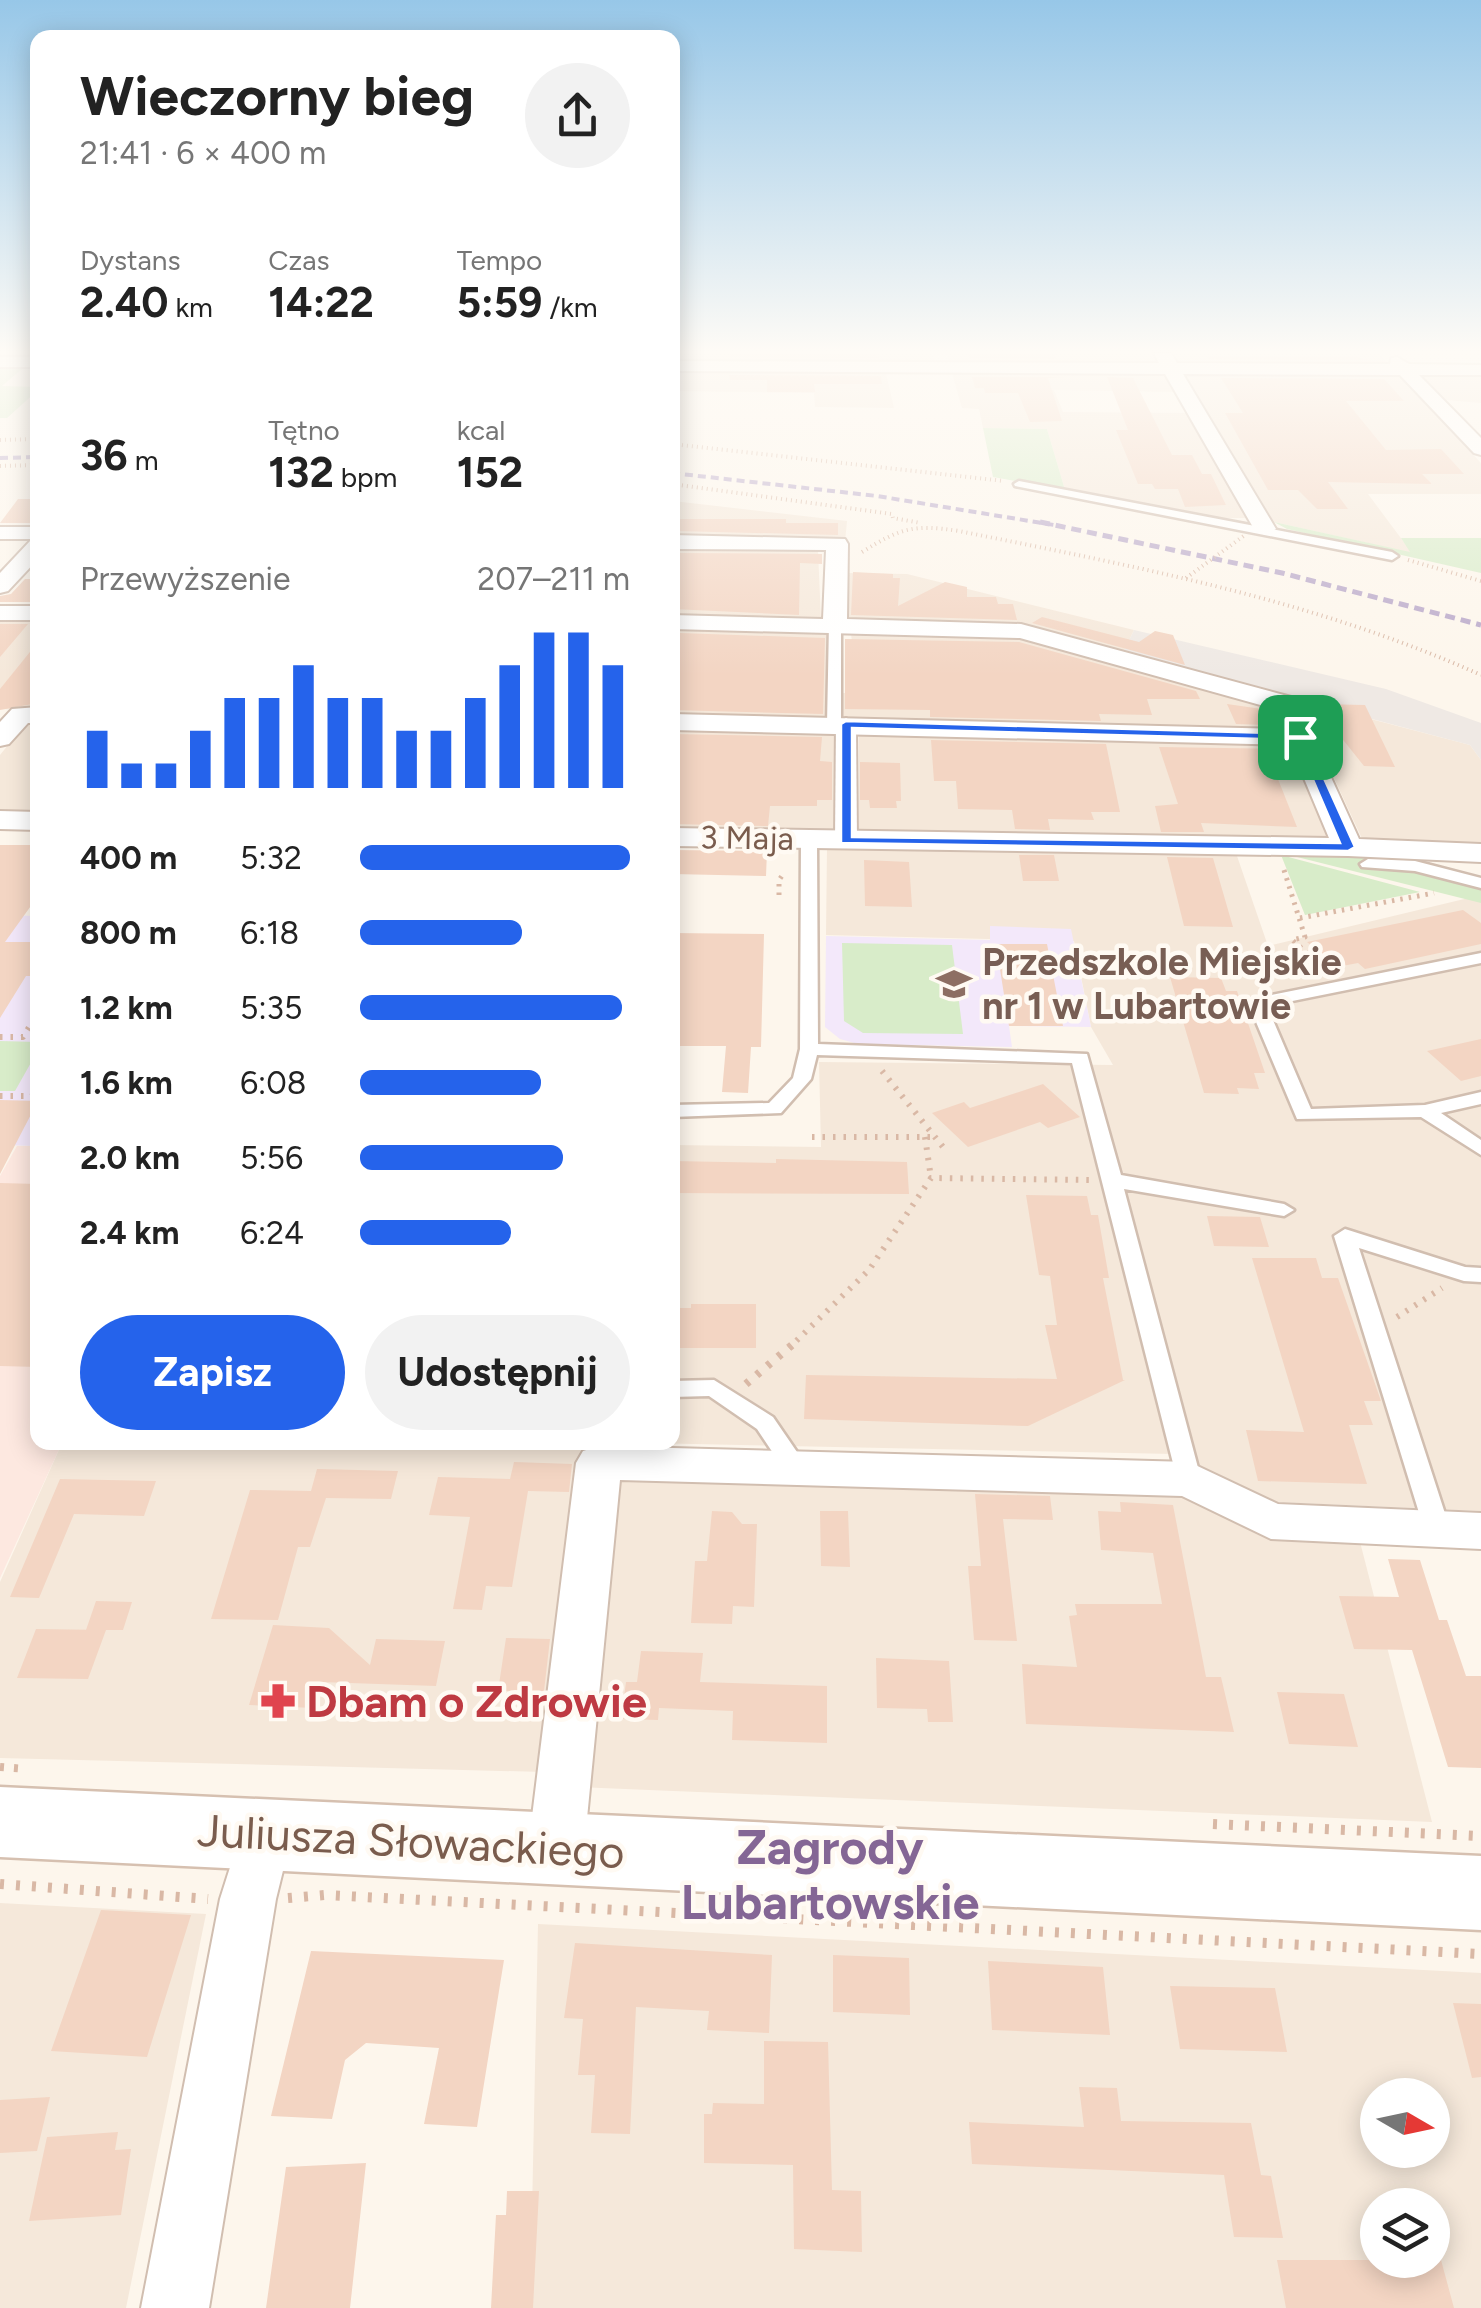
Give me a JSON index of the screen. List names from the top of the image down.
{
  "streets": {
    "main road": ["Juliusza Słowackiego"],
    "street": ["3 Maja"]
  },
  "districts": ["Zagrody Lubartowskie"],
  "places": {
    "school or university": ["Przedszkole Miejskie nr 1 w Lubartowie"],
    "pharmacy": ["Dbam o Zdrowie"]
  },
  "north": "right",
  "page": {
    "heading": ["Wieczorny bieg", "21:41 · 6 × 400 m"],
    "stats": [
      ["Dystans", "2.40 km"],
      ["Czas", "14:22"],
      ["Tempo", "5:59 /km"],
      ["36 m"],
      ["Tętno", "132 bpm"],
      ["kcal", "152"]
    ],
    "chart": ["Przewyższenie", "207–211 m"],
    "list": [
      {
        "name": "400 m",
        "note": "5:32"
      },
      {
        "name": "800 m",
        "note": "6:18"
      },
      {
        "name": "1.2 km",
        "note": "5:35"
      },
      {
        "name": "1.6 km",
        "note": "6:08"
      },
      {
        "name": "2.0 km",
        "note": "5:56"
      },
      {
        "name": "2.4 km",
        "note": "6:24"
      }
    ],
    "buttons": ["Zapisz", "Udostępnij"]
  }
}
